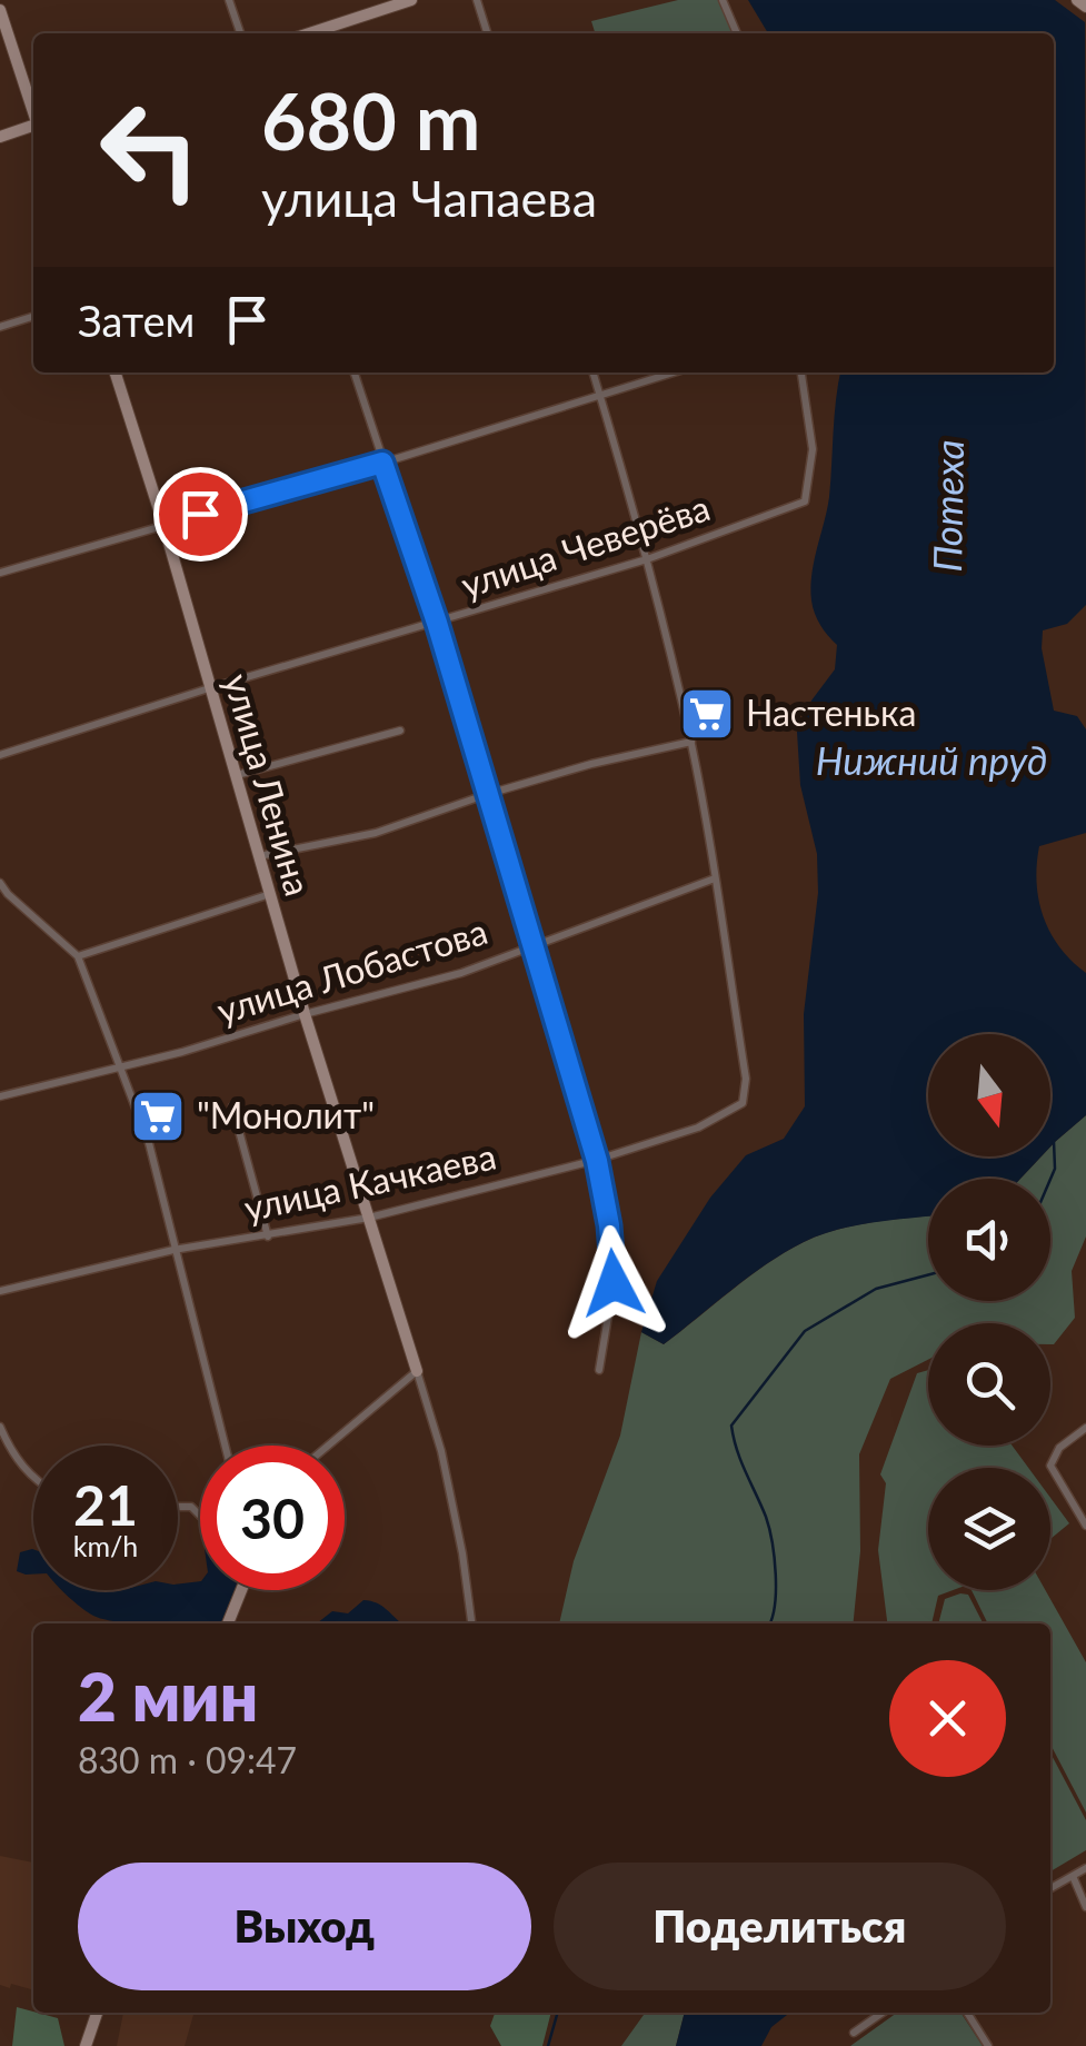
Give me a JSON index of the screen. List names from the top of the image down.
{
  "streets": {
    "street": [
      "улица Чеверёва",
      "улица Ленина",
      "улица Лобастова",
      "улица Качкаева"
    ]
  },
  "crossings": [
    ["улица Чеверёва", "улица Ленина"],
    ["улица Ленина", "улица Лобастова"],
    ["улица Ленина", "улица Качкаева"],
    ["улица Лобастова", "улица Качкаева"]
  ],
  "water": ["Потеха", "Нижний пруд"],
  "places": {
    "supermarket": ["Настенька", "\"Монолит\""]
  },
  "north": "bottom",
  "page": {
    "turn": ["680 m", "улица Чапаева"],
    "then": "Затем",
    "speed": "21 km/h",
    "limit": "30",
    "heading": ["2 мин", "830 m · 09:47"],
    "buttons": ["Выход", "Поделиться"]
  }
}
